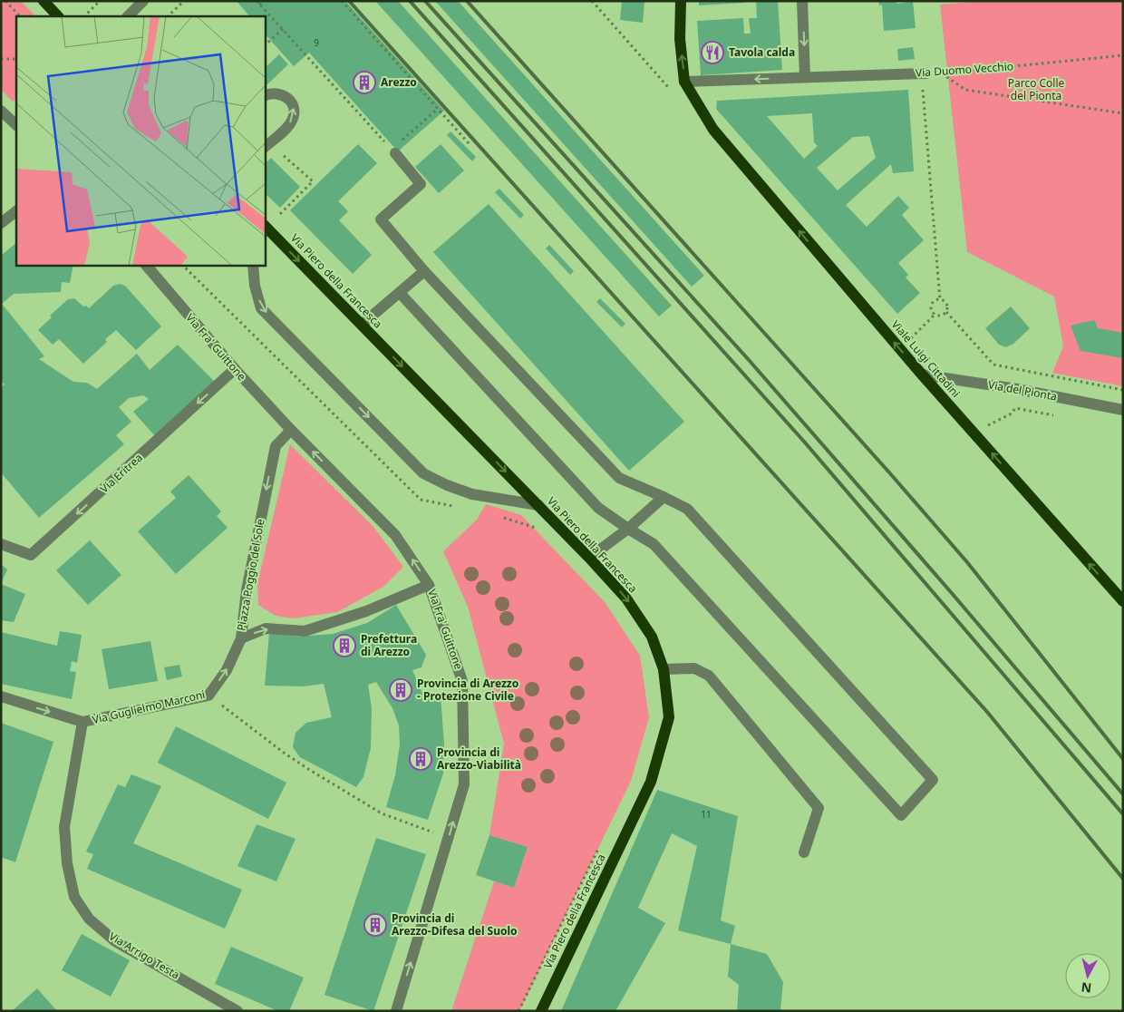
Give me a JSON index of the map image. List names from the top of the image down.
{
  "streets": {
    "main road": ["Via Piero della Francesca", "Viale Luigi Cittadini"],
    "street": [
      "Via Duomo Vecchio",
      "Via Fra' Guittone",
      "Via del Pionta",
      "Via Eritrea",
      "Piazza Poggio del Sole",
      "Via Guglielmo Marconi",
      "Via Arrigo Testa"
    ]
  },
  "crossings": [
    ["Via Duomo Vecchio", "Viale Luigi Cittadini"],
    ["Via Fra' Guittone", "Via Eritrea"],
    ["Via Fra' Guittone", "Piazza Poggio del Sole"],
    ["Viale Luigi Cittadini", "Via del Pionta"],
    ["Piazza Poggio del Sole", "Via Guglielmo Marconi"],
    ["Via Guglielmo Marconi", "Via Arrigo Testa"]
  ],
  "one_way": [
    "Via Piero della Francesca",
    "Via Fra' Guittone",
    "Viale Luigi Cittadini",
    "Via Eritrea"
  ],
  "parks": ["Parco Colle del Pionta"],
  "places": {
    "restaurant": ["Tavola calda"],
    "building": [
      "Arezzo",
      "Prefettura di Arezzo",
      "Provincia di Arezzo - Protezione Civile",
      "Provincia di Arezzo-Viabilità",
      "Provincia di Arezzo-Difesa del Suolo"
    ]
  },
  "house_numbers": ["9", "11"],
  "north": "bottom"
}
